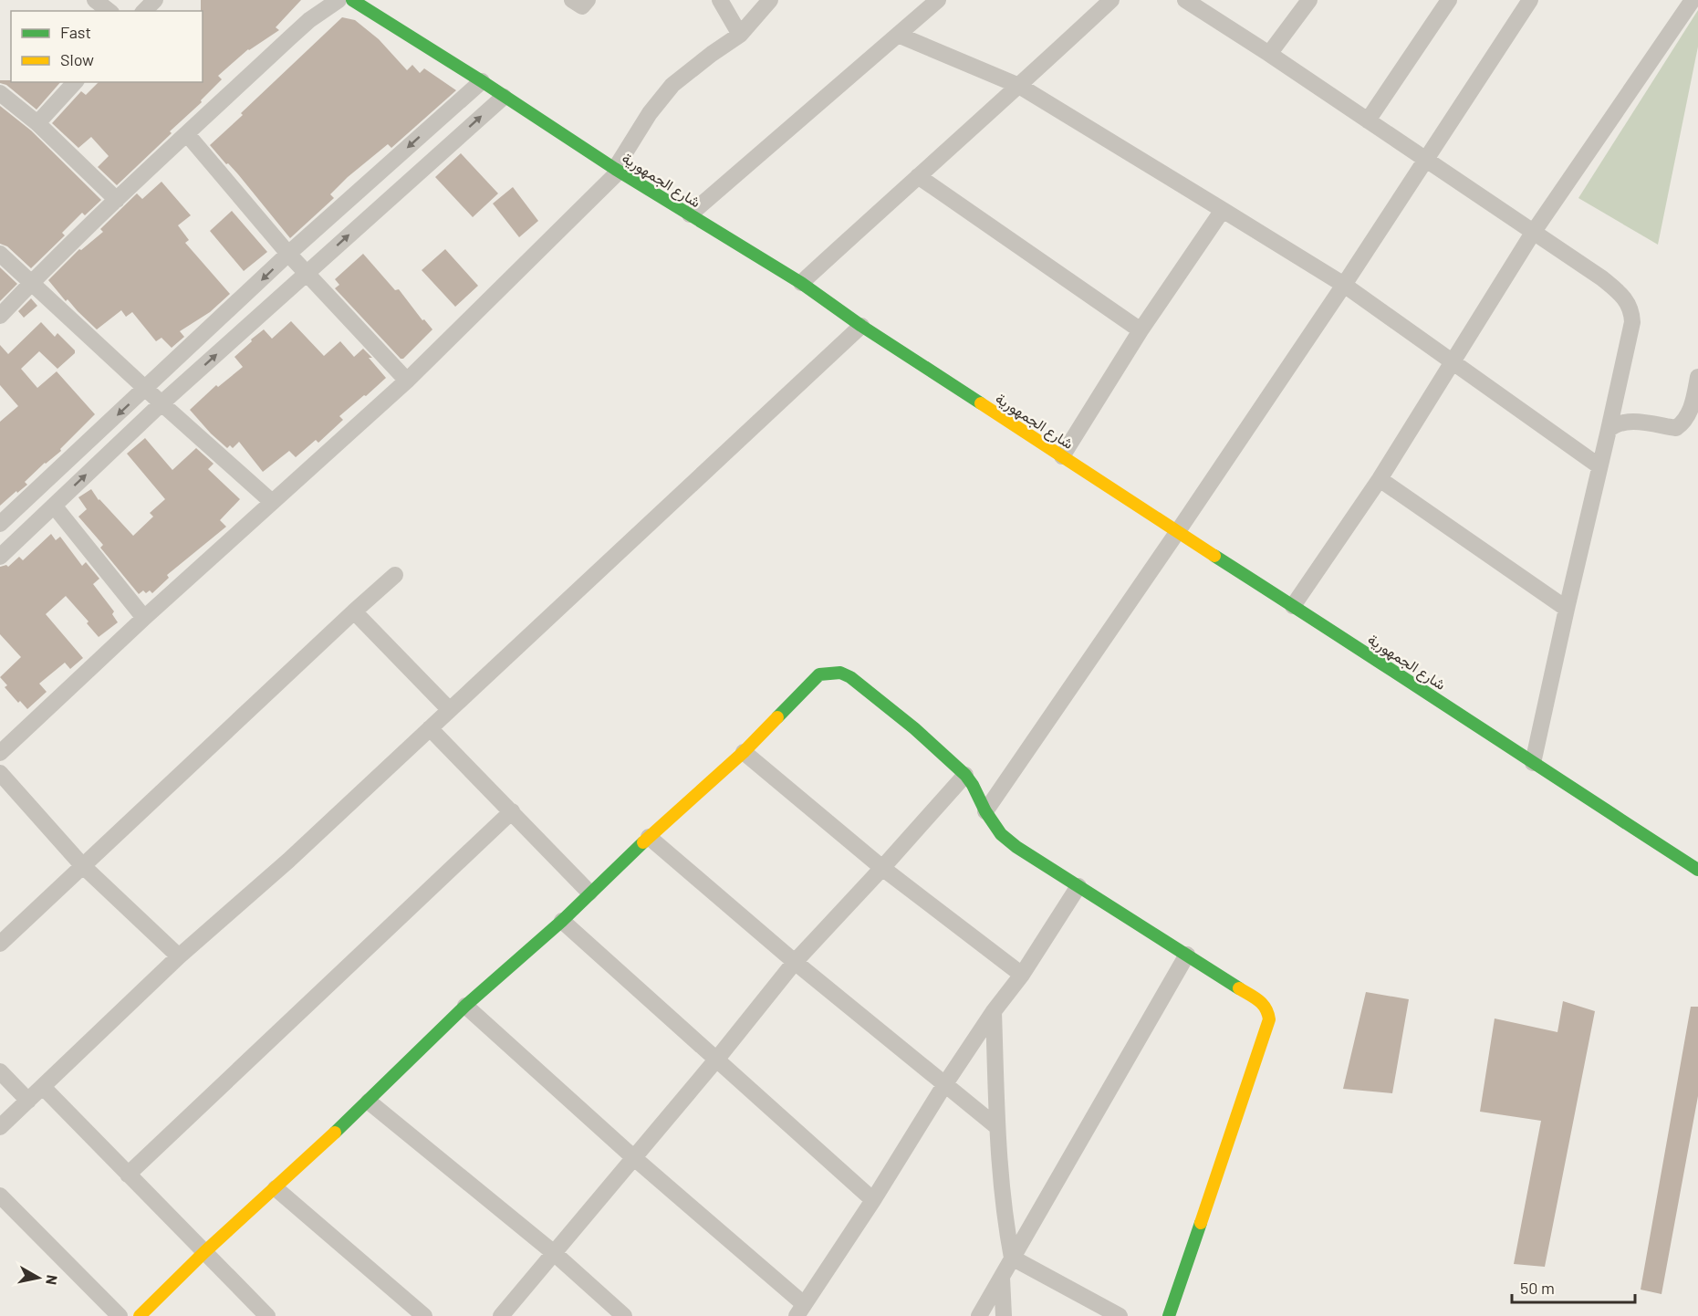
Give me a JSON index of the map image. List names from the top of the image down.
{
  "streets": {
    "street": ["شارع الجمهورية"]
  },
  "legend": ["Fast", "Slow"],
  "scale_bar": "50 m",
  "north": "right"
}
